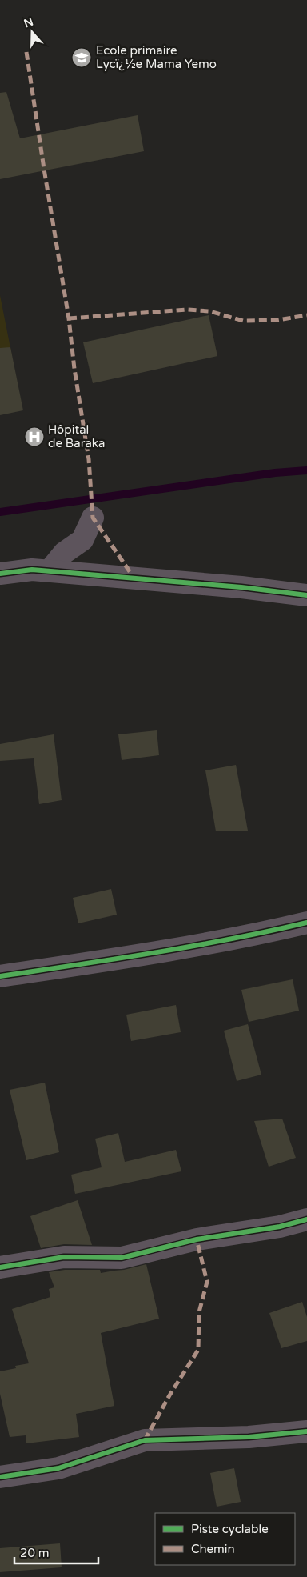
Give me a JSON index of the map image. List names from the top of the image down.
{
  "places": {
    "school or university": ["Ecole primaire Lycï¿½e Mama Yemo"],
    "hospital": ["Hôpital de Baraka"]
  },
  "legend": ["Piste cyclable", "Chemin"],
  "scale_bar": "20 m",
  "north": "top"
}
